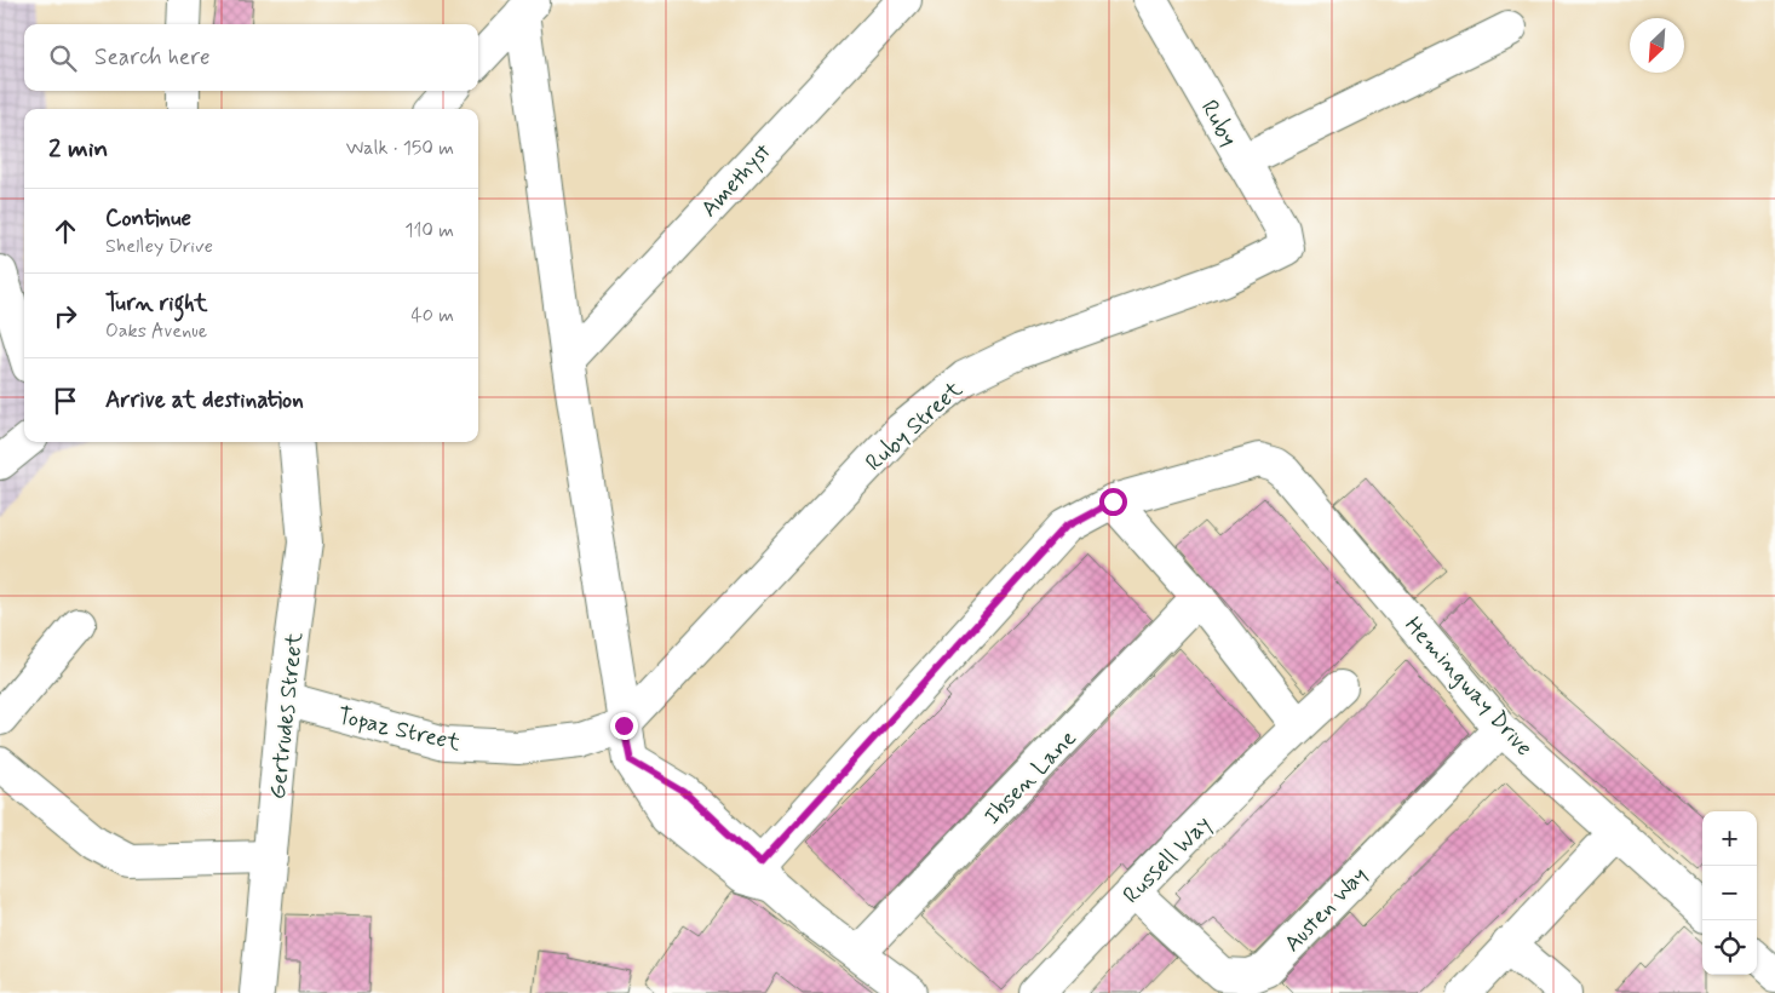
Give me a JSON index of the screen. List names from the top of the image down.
{
  "streets": {
    "street": [
      "Ruby",
      "Amethyst",
      "Ruby Street",
      "Hemingway Drive",
      "Gertrudes Street",
      "Topaz Street",
      "Ibsen Lane",
      "Russell Way",
      "Austen Way"
    ]
  },
  "crossings": [
    ["Ruby", "Ruby Street"],
    ["Ruby Street", "Topaz Street"],
    ["Hemingway Drive", "Austen Way"],
    ["Gertrudes Street", "Topaz Street"],
    ["Russell Way", "Austen Way"]
  ],
  "north": "bottom left",
  "page": {
    "search": "Search here",
    "heading": ["2 min", "Walk · 150 m"],
    "list": [
      ["Continue", "Shelley Drive", "110 m"],
      ["Turn right", "Oaks Avenue", "40 m"],
      "Arrive at destination"
    ],
    "map_buttons": ["+", "−"]
  }
}
